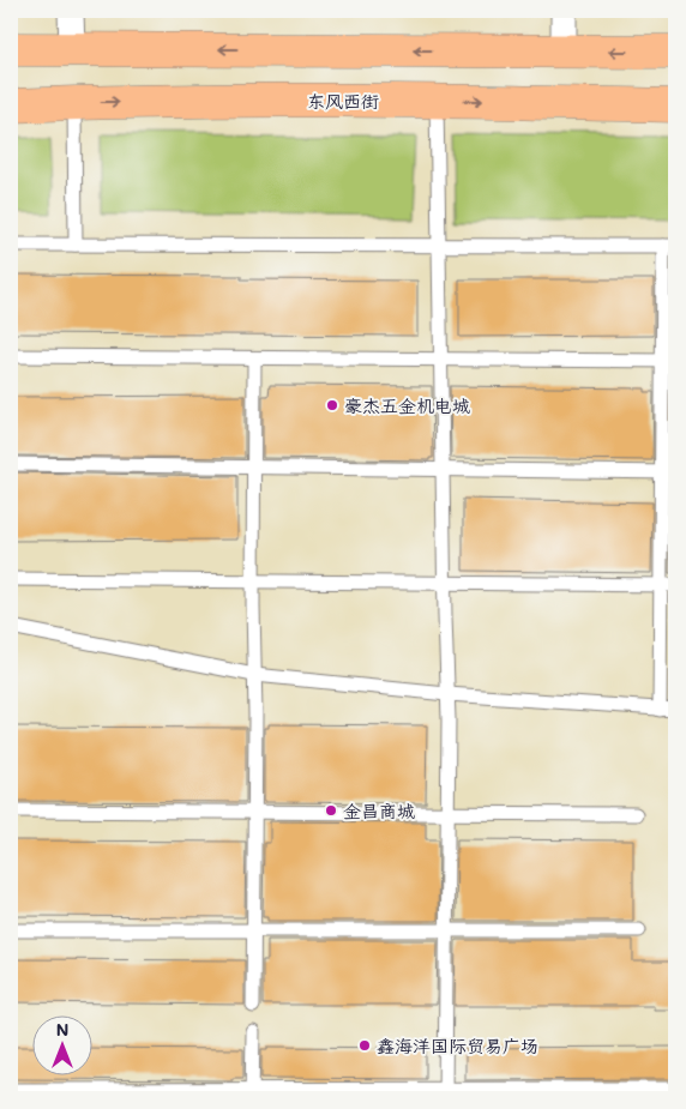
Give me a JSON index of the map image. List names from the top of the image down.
{
  "streets": {
    "main road": ["东风西街"]
  },
  "places": ["豪杰五金机电城", "金昌商城", "鑫海洋国际贸易广场"],
  "north": "top"
}
